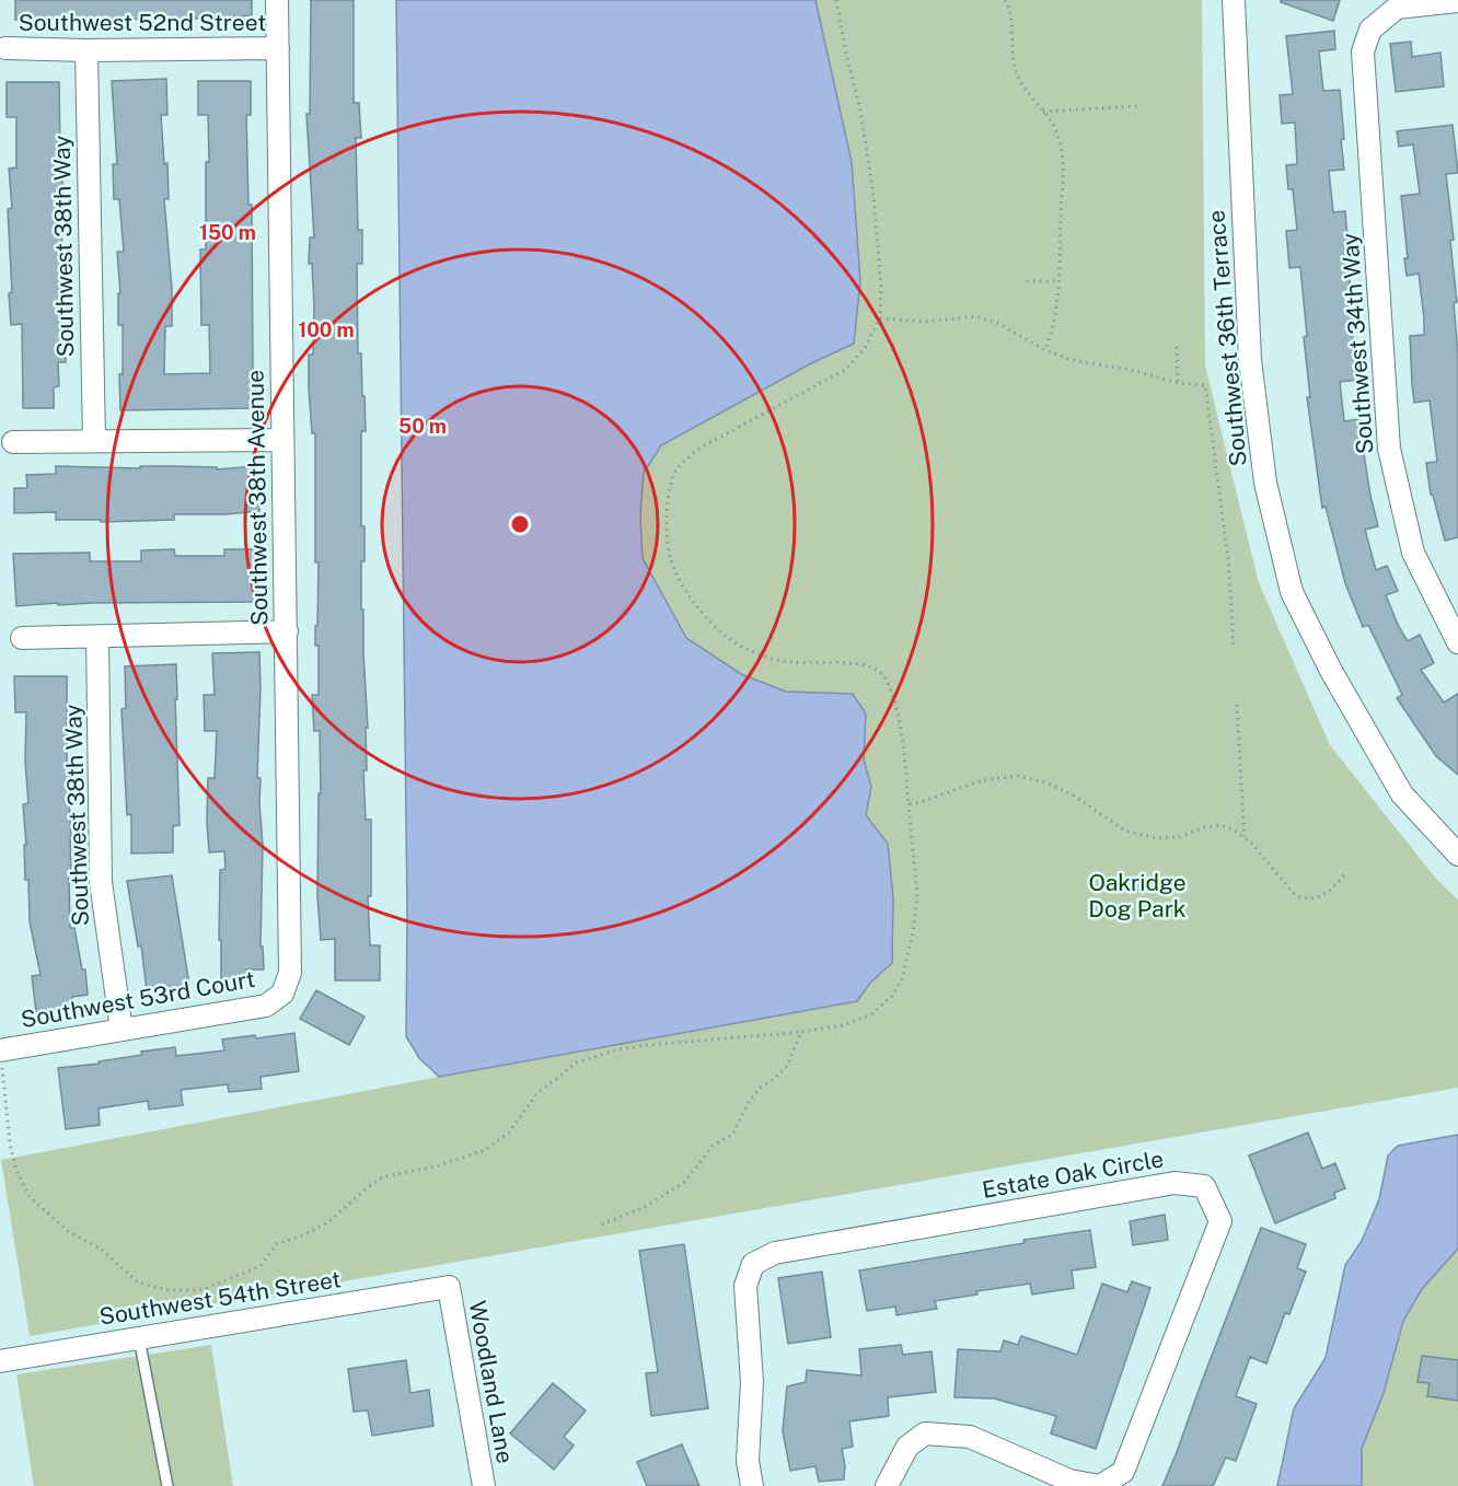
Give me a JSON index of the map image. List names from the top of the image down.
{
  "streets": {
    "street": [
      "Southwest 52nd Street",
      "Southwest 38th Way",
      "Southwest 36th Terrace",
      "Southwest 34th Way",
      "Southwest 38th Avenue",
      "Southwest 53rd Court",
      "Estate Oak Circle",
      "Southwest 54th Street",
      "Woodland Lane"
    ]
  },
  "crossings": [
    ["Southwest 52nd Street", "Southwest 38th Way"],
    ["Southwest 52nd Street", "Southwest 38th Avenue"],
    ["Southwest 38th Way", "Southwest 53rd Court"],
    ["Southwest 38th Avenue", "Southwest 53rd Court"],
    ["Southwest 54th Street", "Woodland Lane"]
  ],
  "parks": ["Oakridge Dog Park"],
  "rings": ["150 m", "100 m", "50 m"]
}
